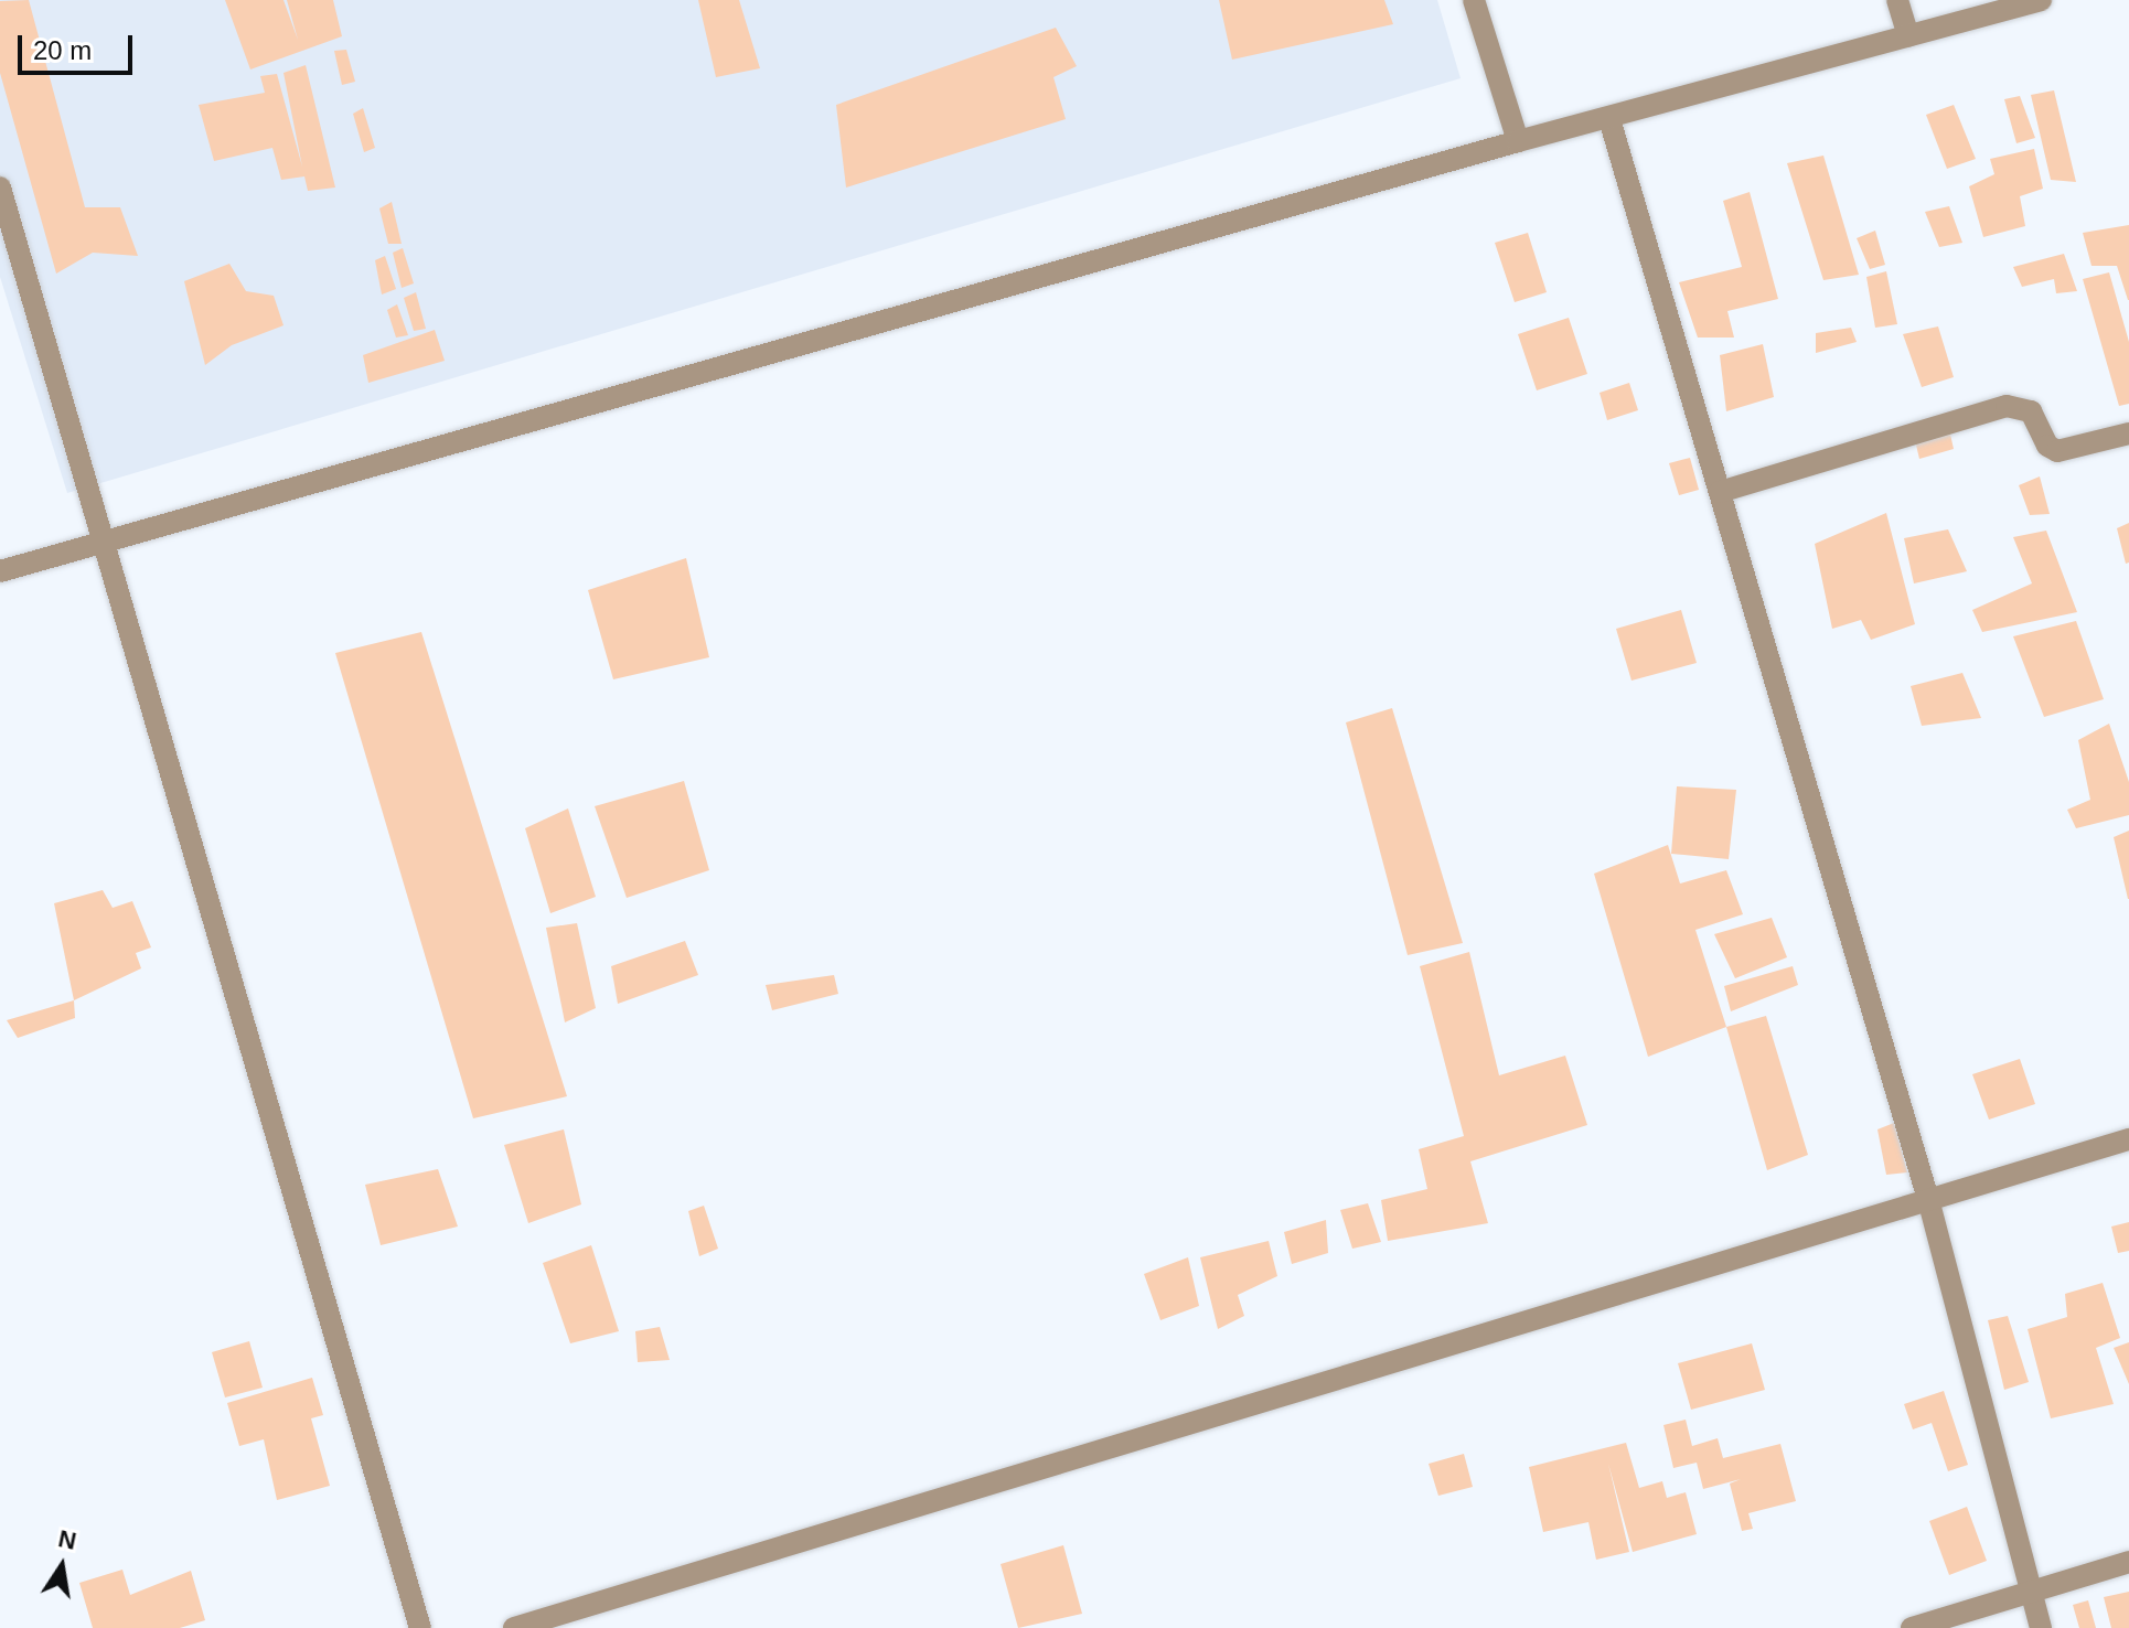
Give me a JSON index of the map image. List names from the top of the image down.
{
  "scale_bar": "20 m",
  "north": "top"
}
